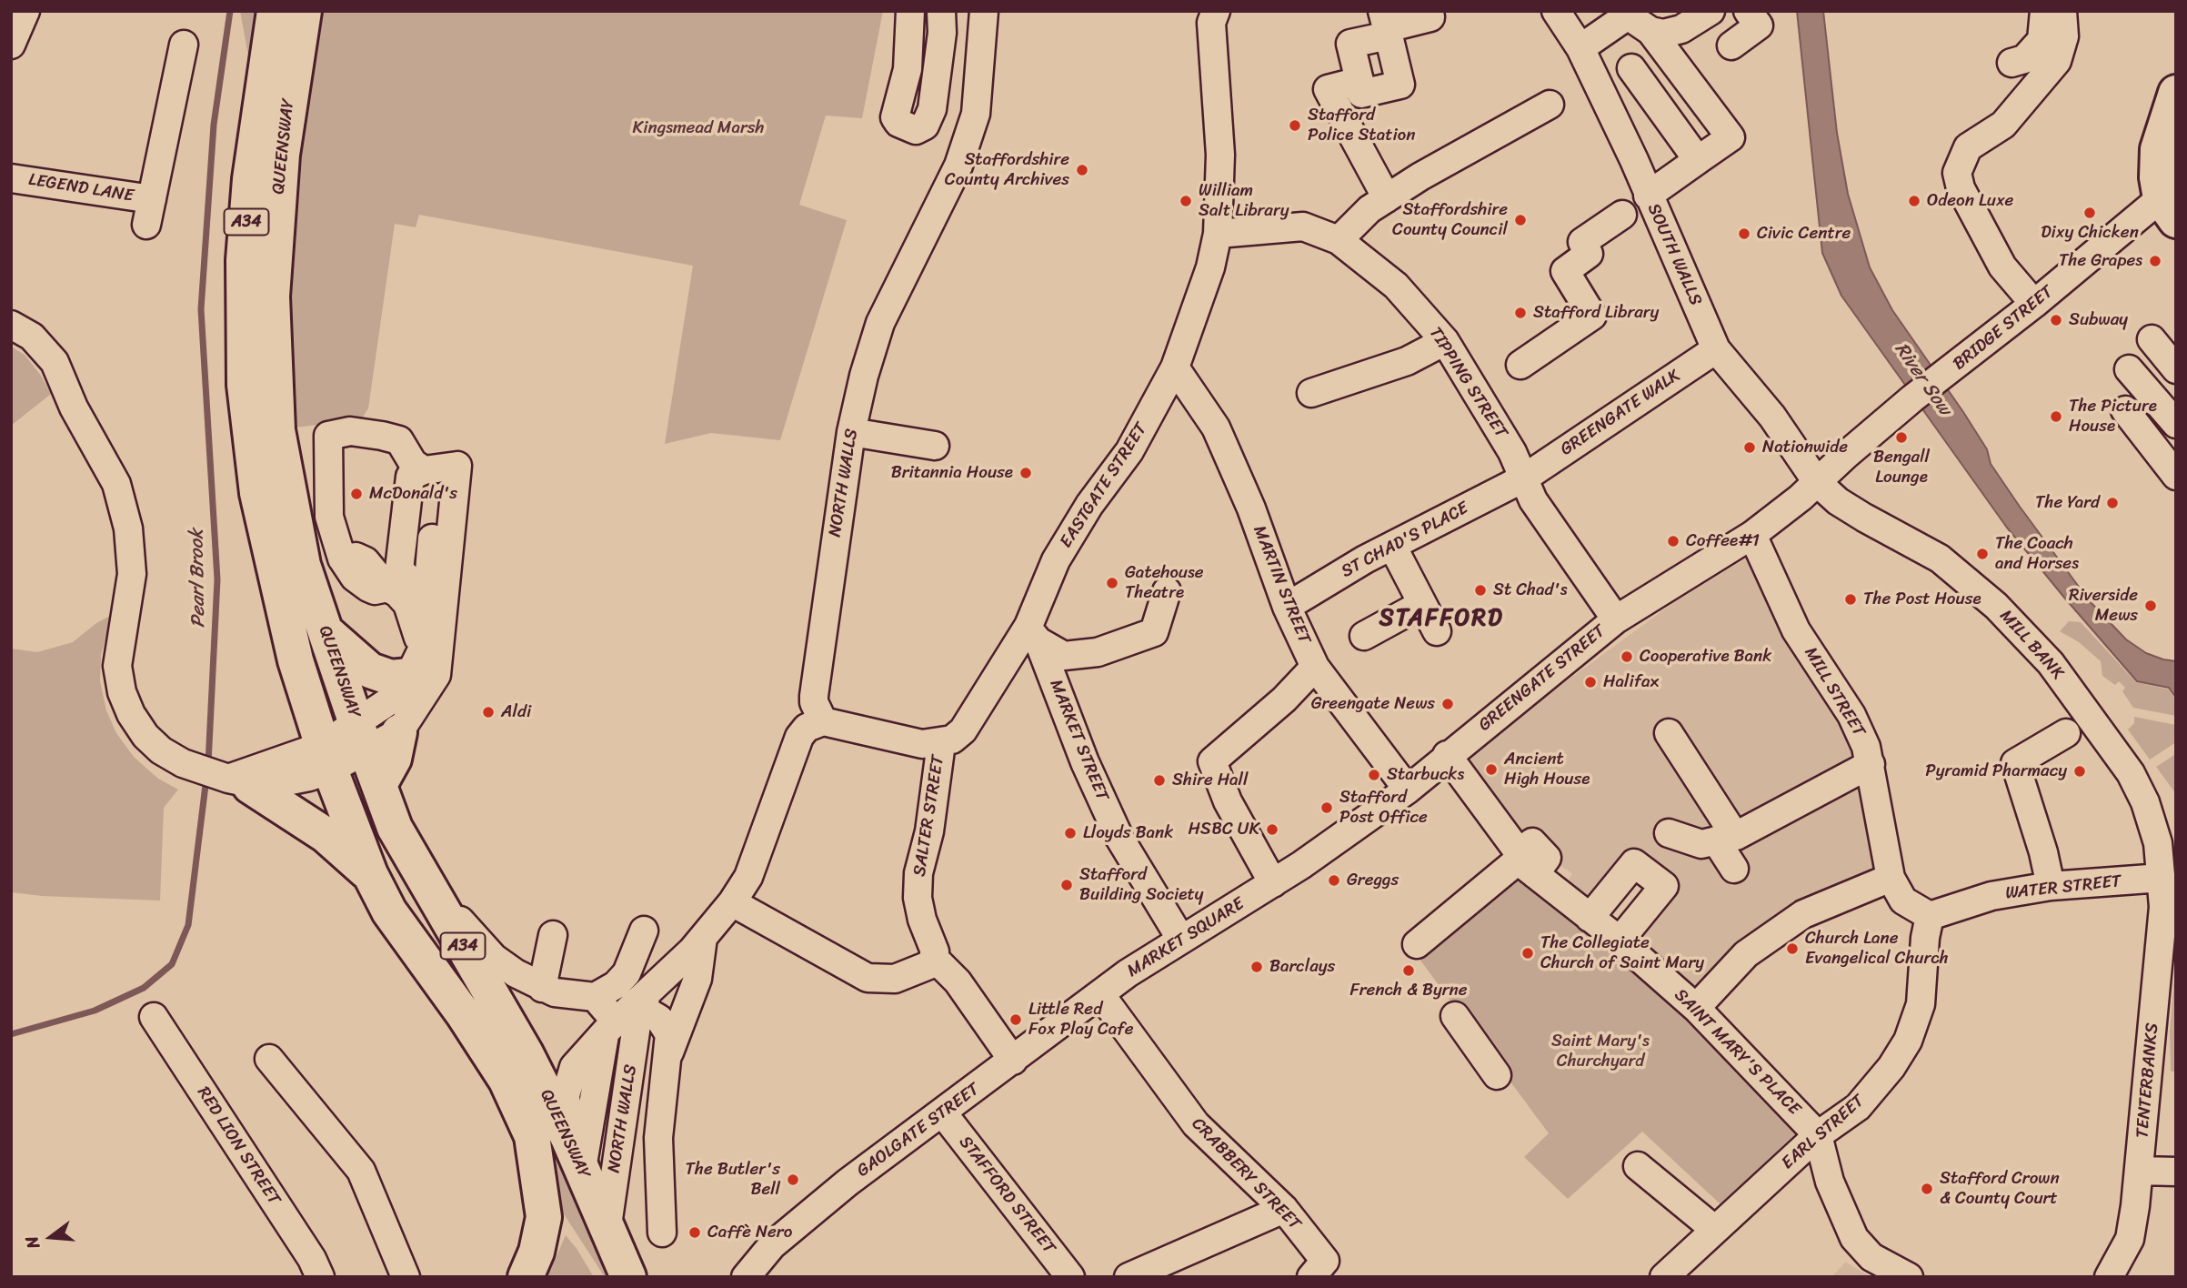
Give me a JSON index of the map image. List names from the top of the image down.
{
  "streets": {
    "highway": ["QUEENSWAY", "A34"],
    "street": [
      "LEGEND LANE",
      "SOUTH WALLS",
      "BRIDGE STREET",
      "TIPPING STREET",
      "GREENGATE WALK",
      "NORTH WALLS",
      "EASTGATE STREET",
      "ST CHAD'S PLACE",
      "MARTIN STREET",
      "MILL BANK",
      "GREENGATE STREET",
      "MILL STREET",
      "MARKET STREET",
      "SALTER STREET",
      "WATER STREET",
      "MARKET SQUARE",
      "SAINT MARY'S PLACE",
      "TENTERBANKS",
      "GAOLGATE STREET",
      "EARL STREET",
      "RED LION STREET",
      "CRABBERY STREET",
      "STAFFORD STREET"
    ]
  },
  "crossings": [
    ["QUEENSWAY", "NORTH WALLS"],
    ["SOUTH WALLS", "BRIDGE STREET"],
    ["SOUTH WALLS", "GREENGATE WALK"],
    ["SOUTH WALLS", "MILL BANK"],
    ["SOUTH WALLS", "GREENGATE STREET"],
    ["BRIDGE STREET", "MILL BANK"],
    ["BRIDGE STREET", "GREENGATE STREET"],
    ["TIPPING STREET", "GREENGATE WALK"],
    ["TIPPING STREET", "EASTGATE STREET"],
    ["TIPPING STREET", "ST CHAD'S PLACE"],
    ["TIPPING STREET", "GREENGATE STREET"],
    ["GREENGATE WALK", "ST CHAD'S PLACE"],
    ["EASTGATE STREET", "MARTIN STREET"],
    ["EASTGATE STREET", "MARKET STREET"],
    ["EASTGATE STREET", "SALTER STREET"],
    ["ST CHAD'S PLACE", "MARTIN STREET"],
    ["MARTIN STREET", "GREENGATE STREET"],
    ["MILL BANK", "GREENGATE STREET"],
    ["MILL BANK", "WATER STREET"],
    ["MILL BANK", "TENTERBANKS"],
    ["GREENGATE STREET", "MILL STREET"],
    ["GREENGATE STREET", "MARKET SQUARE"],
    ["GREENGATE STREET", "SAINT MARY'S PLACE"],
    ["MILL STREET", "WATER STREET"],
    ["MILL STREET", "EARL STREET"],
    ["MARKET STREET", "SALTER STREET"],
    ["MARKET STREET", "MARKET SQUARE"],
    ["SALTER STREET", "GAOLGATE STREET"],
    ["WATER STREET", "TENTERBANKS"],
    ["WATER STREET", "EARL STREET"],
    ["MARKET SQUARE", "GAOLGATE STREET"],
    ["MARKET SQUARE", "CRABBERY STREET"],
    ["SAINT MARY'S PLACE", "EARL STREET"],
    ["GAOLGATE STREET", "CRABBERY STREET"],
    ["GAOLGATE STREET", "STAFFORD STREET"]
  ],
  "districts": ["STAFFORD"],
  "water": ["River Sow", "Pearl Brook"],
  "parks": ["Kingsmead Marsh", "Saint Mary's Churchyard"],
  "places": [
    "Stafford Police Station",
    "Staffordshire County Archives",
    "William Salt Library",
    "Odeon Luxe",
    "Dixy Chicken",
    "Staffordshire County Council",
    "Civic Centre",
    "The Grapes",
    "Stafford Library",
    "Subway",
    "The Picture House",
    "Bengall Lounge",
    "Nationwide",
    "Britannia House",
    "McDonald's",
    "The Yard",
    "Coffee#1",
    "The Coach and Horses",
    "Gatehouse Theatre",
    "St Chad's",
    "The Post House",
    "Riverside Mews",
    "Cooperative Bank",
    "Halifax",
    "Greengate News",
    "Aldi",
    "Ancient High House",
    "Pyramid Pharmacy",
    "Starbucks",
    "Shire Hall",
    "Stafford Post Office",
    "HSBC UK",
    "Lloyds Bank",
    "Greggs",
    "Stafford Building Society",
    "Church Lane Evangelical Church",
    "The Collegiate Church of Saint Mary",
    "Barclays",
    "French & Byrne",
    "Little Red Fox Play Cafe",
    "The Butler's Bell",
    "Stafford Crown & County Court",
    "Caffè Nero"
  ],
  "north": "left"
}
